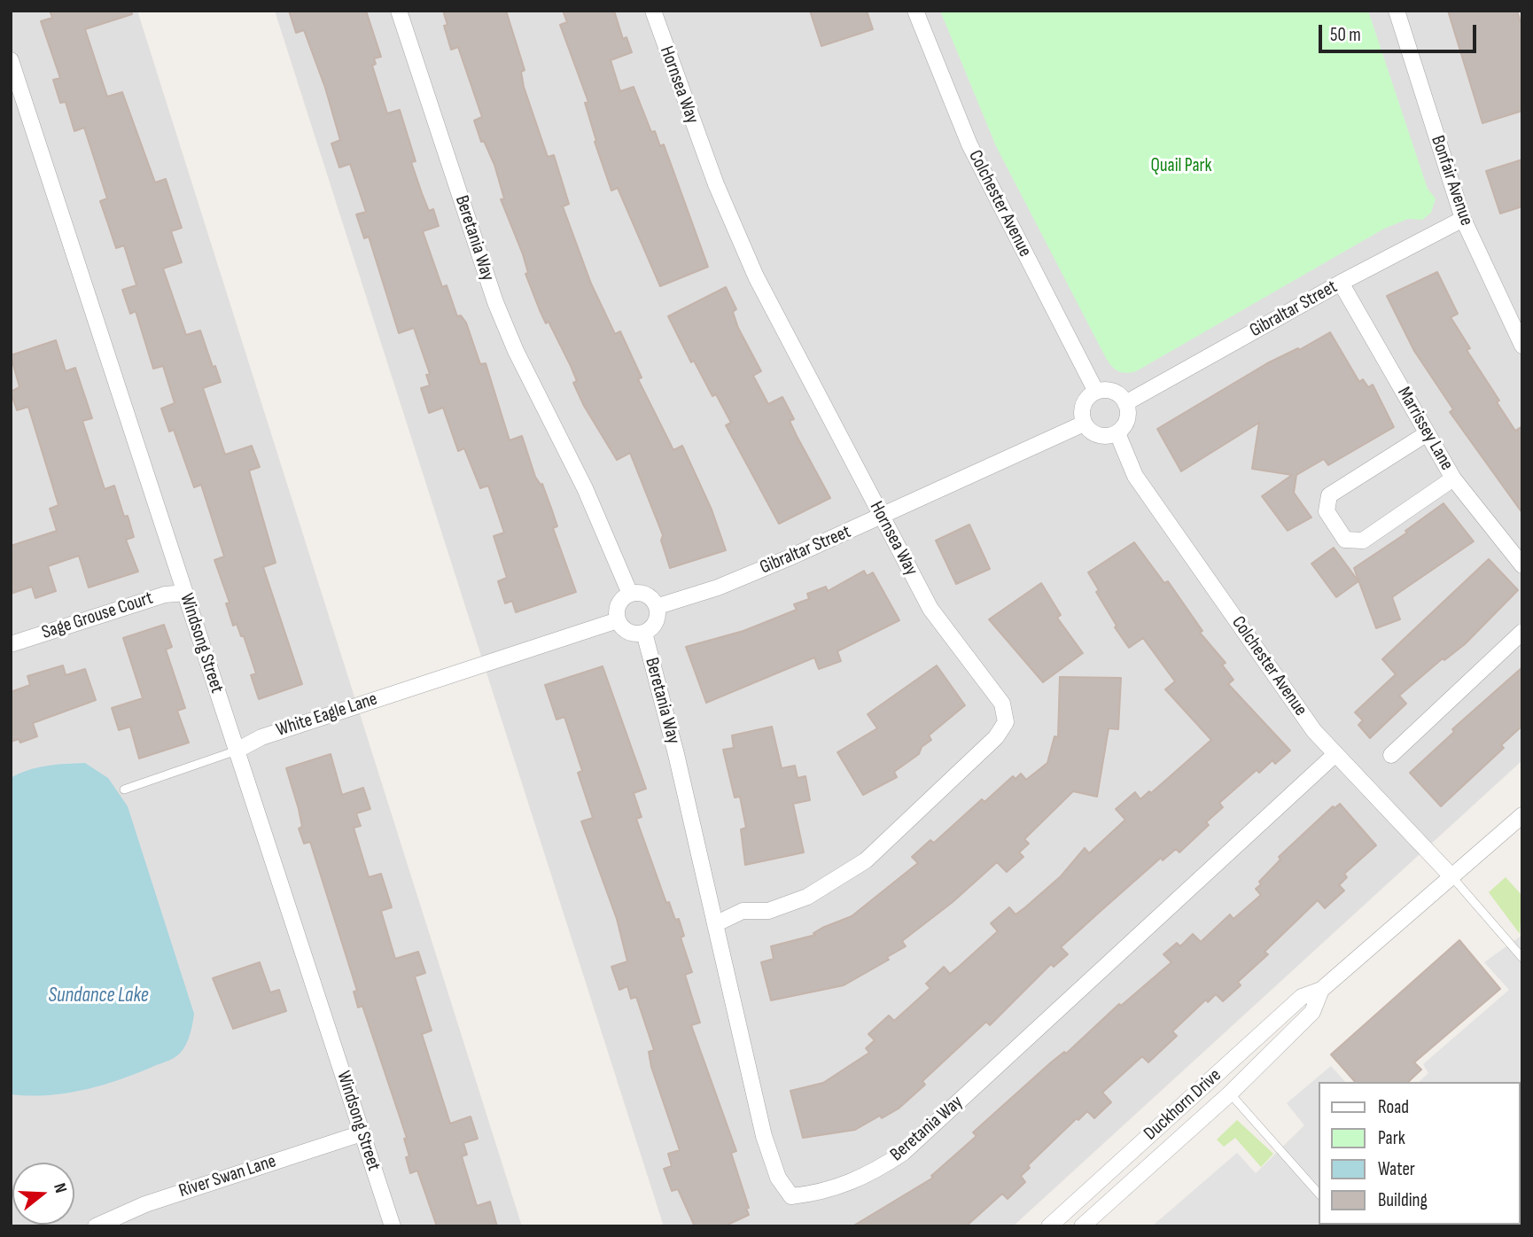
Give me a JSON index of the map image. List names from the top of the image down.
{
  "streets": {
    "street": [
      "Hornsea Way",
      "Bonfair Avenue",
      "Colchester Avenue",
      "Beretania Way",
      "Gibraltar Street",
      "Marrissey Lane",
      "Sage Grouse Court",
      "Windsong Street",
      "White Eagle Lane",
      "Duckhorn Drive",
      "River Swan Lane"
    ]
  },
  "crossings": [
    ["Hornsea Way", "Beretania Way"],
    ["Hornsea Way", "Gibraltar Street"],
    ["Bonfair Avenue", "Gibraltar Street"],
    ["Colchester Avenue", "Beretania Way"],
    ["Colchester Avenue", "Gibraltar Street"],
    ["Colchester Avenue", "Duckhorn Drive"],
    ["Beretania Way", "Gibraltar Street"],
    ["Beretania Way", "White Eagle Lane"],
    ["Gibraltar Street", "Marrissey Lane"],
    ["Gibraltar Street", "White Eagle Lane"],
    ["Sage Grouse Court", "Windsong Street"],
    ["Windsong Street", "White Eagle Lane"],
    ["Windsong Street", "River Swan Lane"]
  ],
  "water": ["Sundance Lake"],
  "parks": ["Quail Park"],
  "legend": [
    "Road",
    "Park",
    "Water",
    "Building"
  ],
  "scale_bar": "50 m",
  "north": "right"
}
